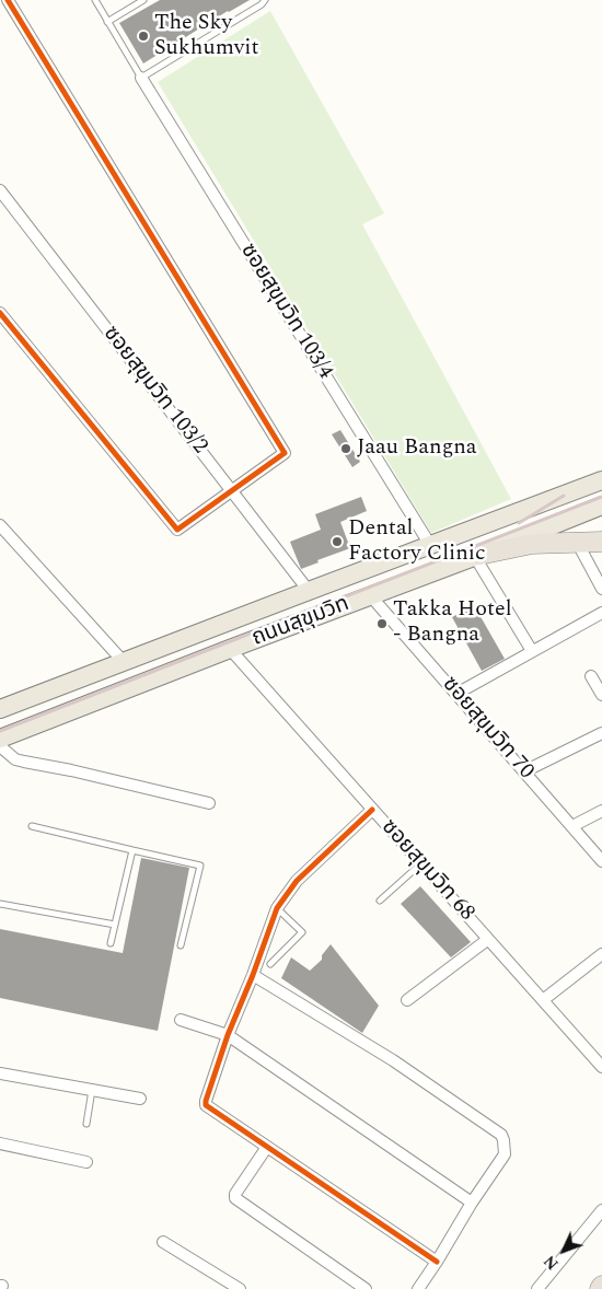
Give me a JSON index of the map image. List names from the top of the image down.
{
  "streets": {
    "main road": ["ถนนสุขุมวิท"],
    "street": [
      "ซอยสุขุมวิท 103/4",
      "ซอยสุขุมวิท 103/2",
      "ซอยสุขุมวิท 70",
      "ซอยสุขุมวิท 68"
    ]
  },
  "crossings": [
    ["ซอยสุขุมวิท 103/4", "ถนนสุขุมวิท"],
    ["ซอยสุขุมวิท 103/2", "ถนนสุขุมวิท"],
    ["ถนนสุขุมวิท", "ซอยสุขุมวิท 70"],
    ["ถนนสุขุมวิท", "ซอยสุขุมวิท 68"]
  ],
  "places": [
    "The Sky Sukhumvit",
    "Jaau Bangna",
    "Dental Factory Clinic",
    "Takka Hotel - Bangna"
  ],
  "north": "bottom left"
}
